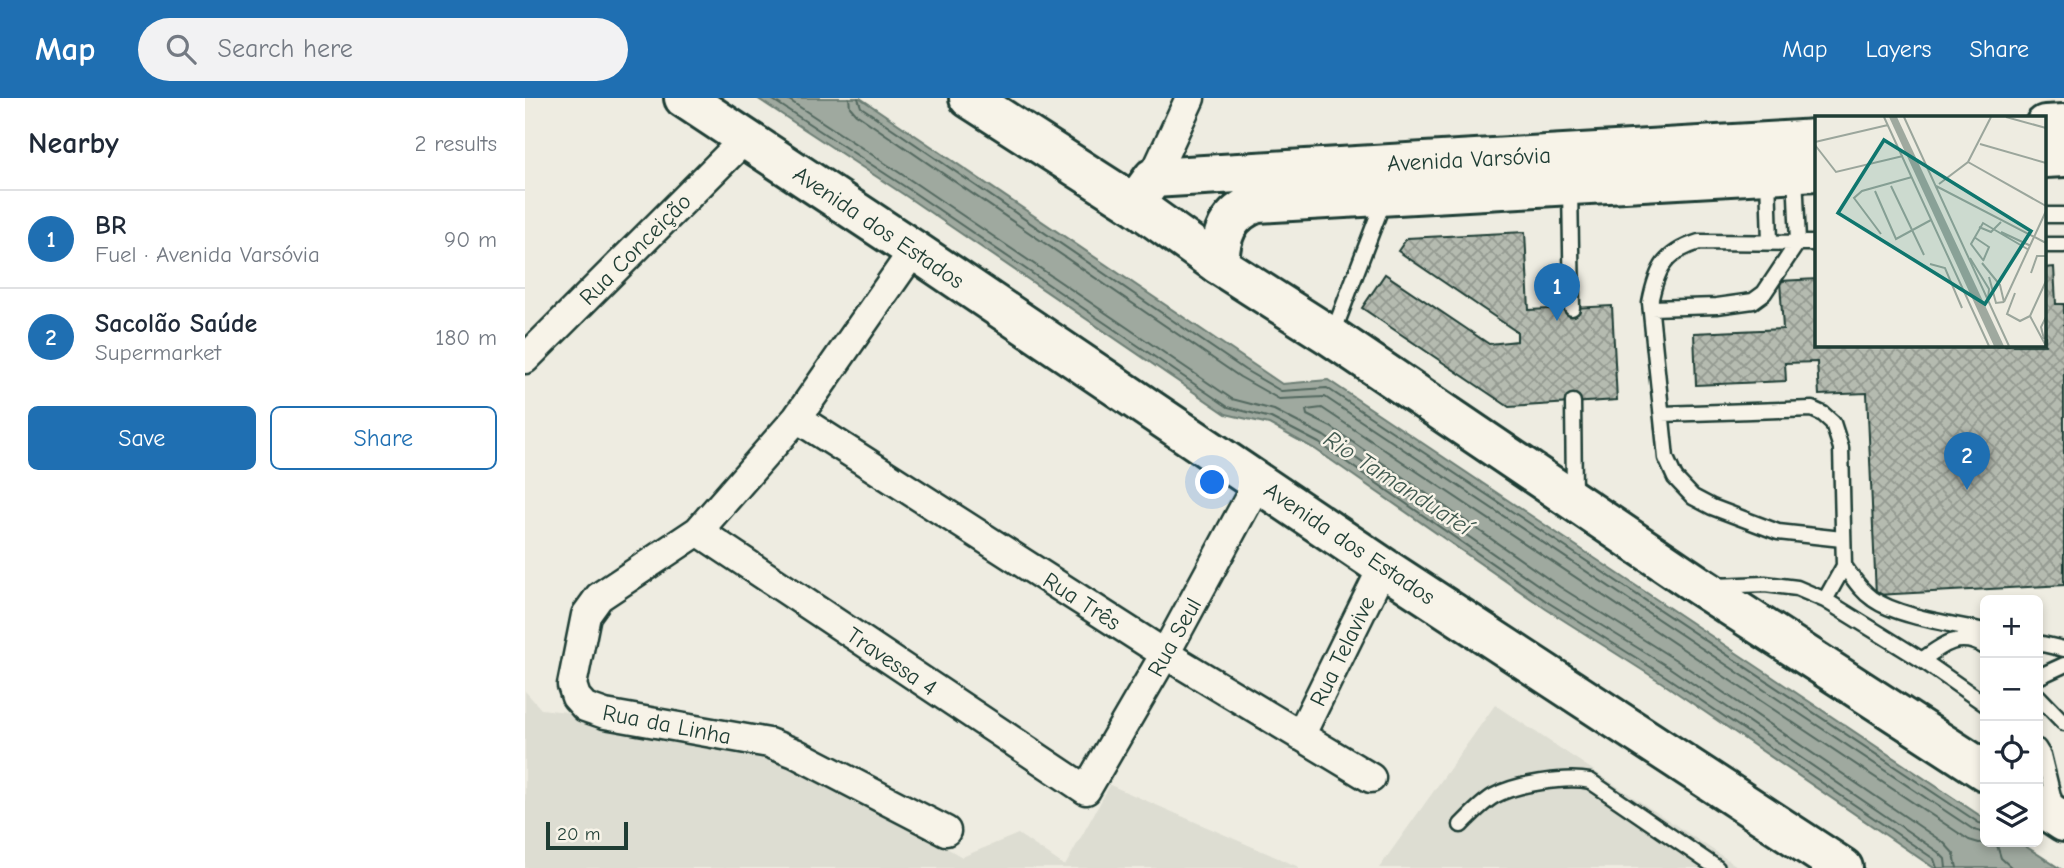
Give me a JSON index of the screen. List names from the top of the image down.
{
  "streets": {
    "main road": ["Avenida Varsóvia", "Avenida dos Estados"],
    "street": [
      "Rua Conceição",
      "Rua Três",
      "Rua Seul",
      "Rua Telavive",
      "Travessa 4",
      "Rua da Linha"
    ]
  },
  "crossings": [
    ["Avenida dos Estados", "Rua Conceição"],
    ["Avenida dos Estados", "Rua Seul"],
    ["Avenida dos Estados", "Rua Telavive"],
    ["Avenida dos Estados", "Rua da Linha"],
    ["Rua Três", "Rua Seul"],
    ["Rua Três", "Rua Telavive"],
    ["Rua Três", "Rua da Linha"],
    ["Rua Seul", "Travessa 4"],
    ["Travessa 4", "Rua da Linha"]
  ],
  "water": ["Rio Tamanduateí"],
  "scale_bar": "20 m",
  "page": {
    "header": "Map",
    "search": "Search here",
    "nav": ["Map", "Layers", "Share"],
    "heading": ["Nearby", "2 results"],
    "list": [
      {
        "mark": "1",
        "name": "BR",
        "note": "Fuel · Avenida Varsóvia",
        "value": "90 m"
      },
      {
        "mark": "2",
        "name": "Sacolão Saúde",
        "note": "Supermarket",
        "value": "180 m"
      }
    ],
    "pins": ["1", "2"],
    "buttons": ["Save", "Share"],
    "map_buttons": ["+", "−"],
    "scale": "20 m"
  }
}
